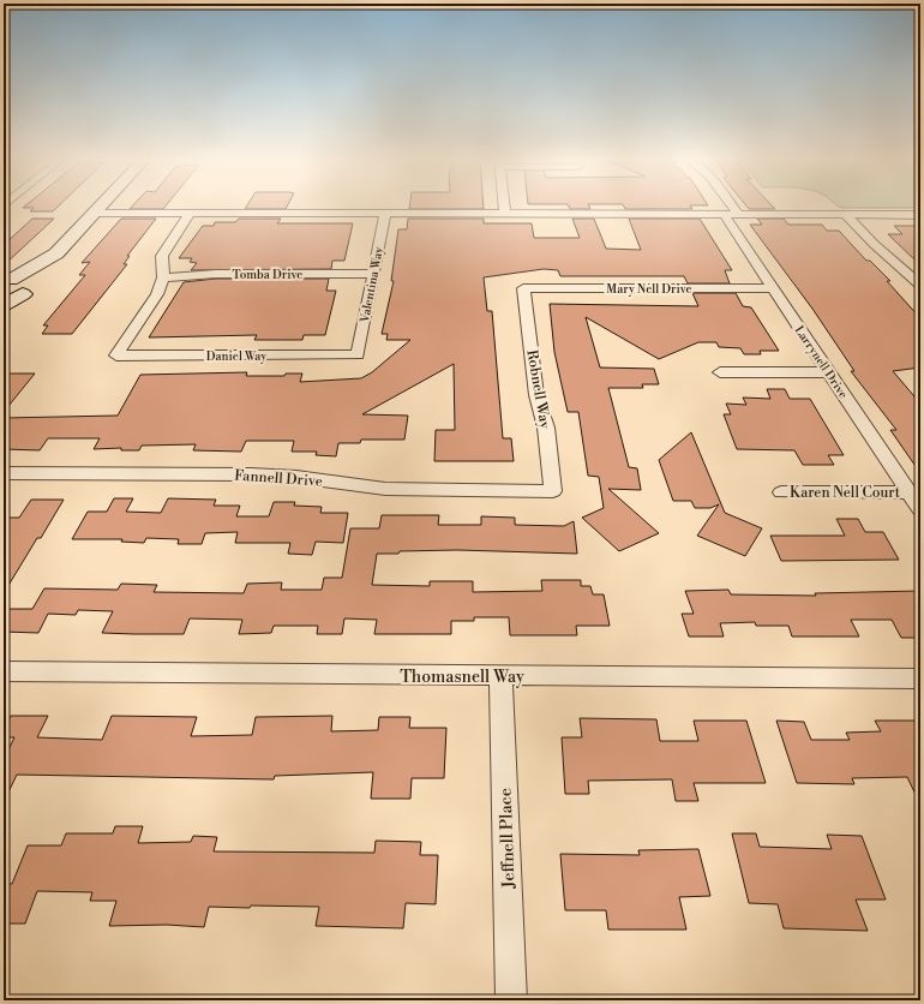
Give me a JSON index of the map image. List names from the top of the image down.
{
  "streets": {
    "street": [
      "Tomba Drive",
      "Valentina Way",
      "Mary Nell Drive",
      "Daniel Way",
      "Larrynell Drive",
      "Robnell Way",
      "Fannell Drive",
      "Karen Nell Court",
      "Thomasnell Way",
      "Jeffnell Place"
    ]
  },
  "crossings": [
    ["Tomba Drive", "Valentina Way"],
    ["Tomba Drive", "Daniel Way"],
    ["Valentina Way", "Daniel Way"],
    ["Mary Nell Drive", "Larrynell Drive"],
    ["Mary Nell Drive", "Robnell Way"],
    ["Larrynell Drive", "Karen Nell Court"],
    ["Robnell Way", "Fannell Drive"],
    ["Thomasnell Way", "Jeffnell Place"]
  ]
}
